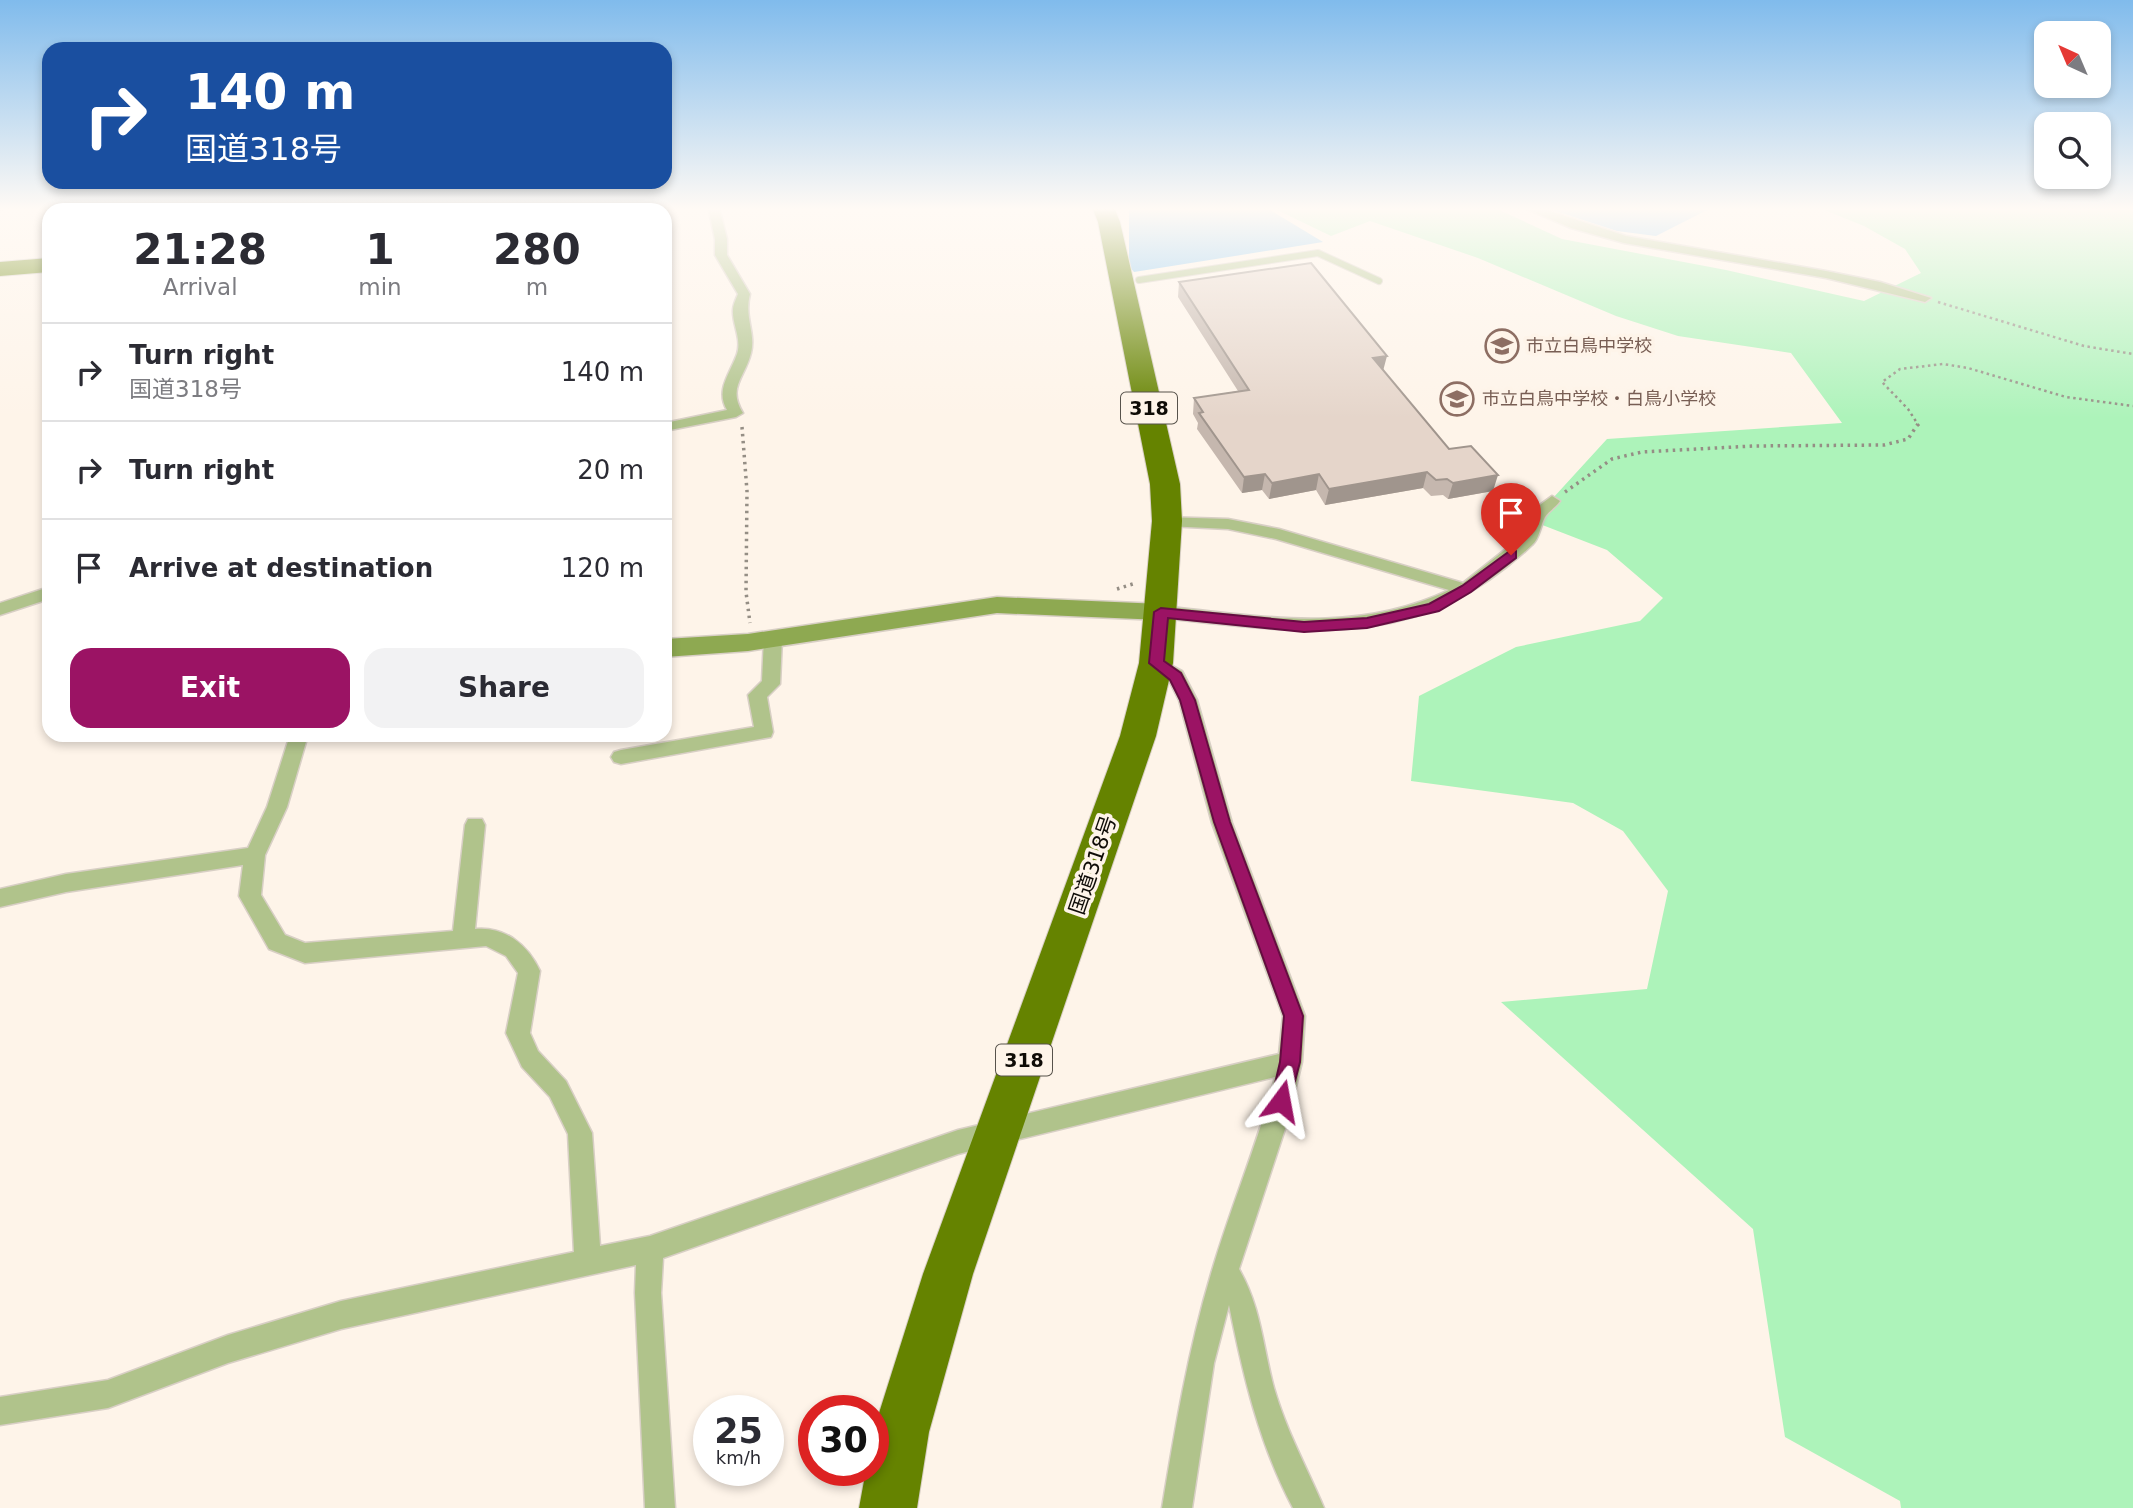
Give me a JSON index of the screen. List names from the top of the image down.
{
  "streets": {
    "highway": ["318", "国道318号"]
  },
  "places": {
    "school or university": ["市立白鳥中学校", "市立白鳥中学校・白鳥小学校"]
  },
  "north": "top left",
  "page": {
    "turn": ["140 m", "国道318号"],
    "eta": [
      "21:28",
      "Arrival",
      "1",
      "min",
      "280",
      "m"
    ],
    "list": [
      {
        "name": "Turn right",
        "note": "国道318号",
        "value": "140 m"
      },
      {
        "name": "Turn right",
        "value": "20 m"
      },
      {
        "name": "Arrive at destination",
        "value": "120 m"
      }
    ],
    "buttons": ["Exit", "Share"],
    "speed": "25 km/h",
    "limit": "30"
  }
}
